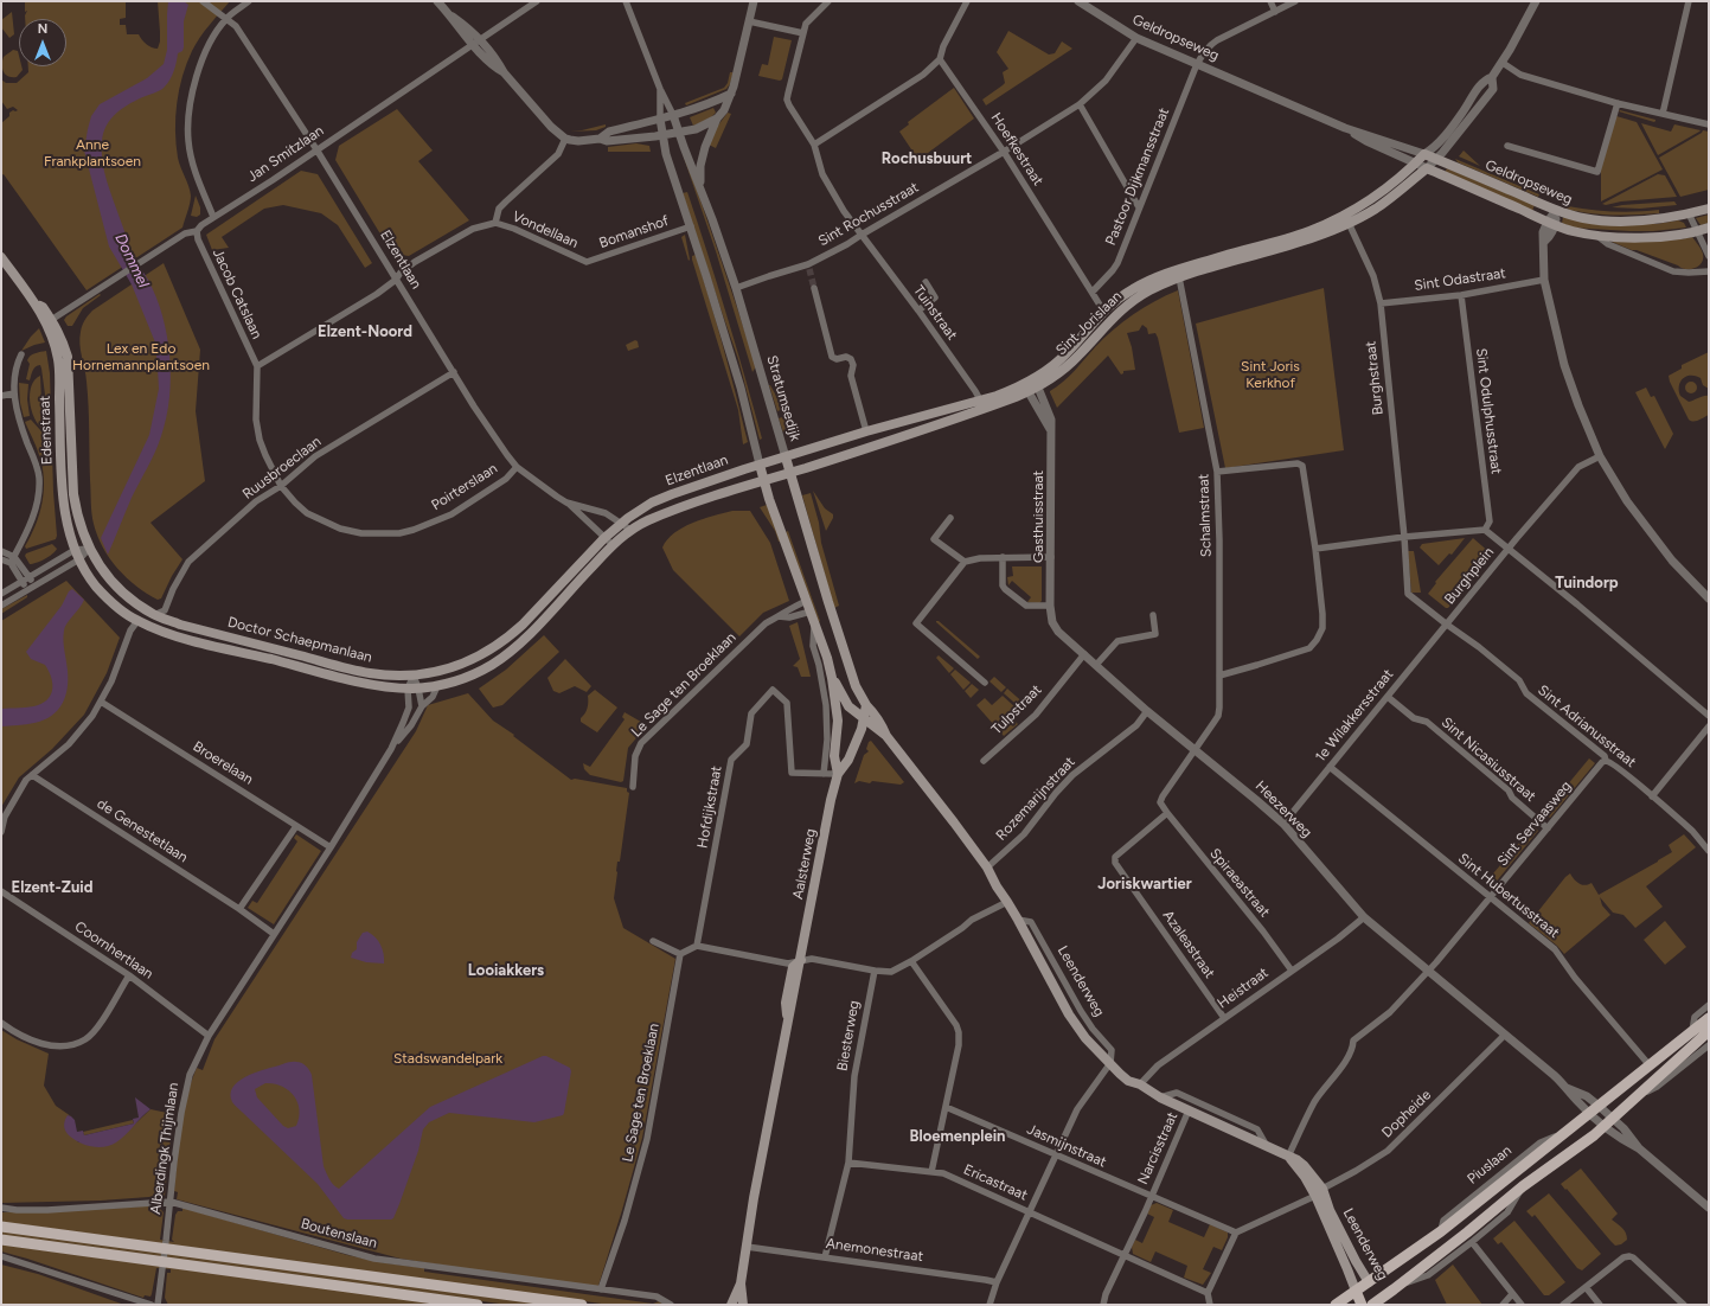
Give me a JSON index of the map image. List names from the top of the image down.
{
  "streets": {
    "main road": [
      "Geldropseweg",
      "Elzentlaan",
      "Sint Jorislaan",
      "Stratumsedijk",
      "Edenstraat",
      "Doctor Schaepmanlaan",
      "Aalsterweg",
      "Leenderweg",
      "Piuslaan"
    ],
    "street": [
      "Hoefkestraat",
      "Jan Smitzlaan",
      "Pastoor Dijkmansstraat",
      "Sint Rochusstraat",
      "Vondellaan",
      "Bomanshof",
      "Sint Odastraat",
      "Jacob Catslaan",
      "Tuinstraat",
      "Burghstraat",
      "Sint Odulphusstraat",
      "Ruusbroeclaan",
      "Poirterslaan",
      "Schalmstraat",
      "Gasthuisstraat",
      "Burghplein",
      "Le Sage ten Broeklaan",
      "Tulpstraat",
      "1e Wilakkersstraat",
      "Sint Adrianusstraat",
      "Sint Nicasiusstraat",
      "Broerelaan",
      "Rozemarijnstraat",
      "Hofdijkstraat",
      "Heezerweg",
      "Sint Servaasweg",
      "de Genestetlaan",
      "Spiraeastraat",
      "Sint Hubertusstraat",
      "Azaleastraat",
      "Coornhertlaan",
      "Heistraat",
      "Biesterweg",
      "Dopheide",
      "Jasmijnstraat",
      "Alberdingk Thijmlaan",
      "Narcisstraat",
      "Ericastraat",
      "Boutenslaan",
      "Anemonestraat"
    ]
  },
  "crossings": [
    ["Geldropseweg", "Pastoor Dijkmansstraat"],
    ["Geldropseweg", "Sint Rochusstraat"],
    ["Geldropseweg", "Sint Jorislaan"],
    ["Hoefkestraat", "Pastoor Dijkmansstraat"],
    ["Hoefkestraat", "Sint Rochusstraat"],
    ["Hoefkestraat", "Sint Jorislaan"],
    ["Jan Smitzlaan", "Elzentlaan"],
    ["Jan Smitzlaan", "Jacob Catslaan"],
    ["Jan Smitzlaan", "Edenstraat"],
    ["Sint Rochusstraat", "Tuinstraat"],
    ["Sint Rochusstraat", "Stratumsedijk"],
    ["Vondellaan", "Bomanshof"],
    ["Vondellaan", "Elzentlaan"],
    ["Vondellaan", "Jacob Catslaan"],
    ["Vondellaan", "Poirterslaan"],
    ["Bomanshof", "Stratumsedijk"],
    ["Elzentlaan", "Sint Jorislaan"],
    ["Elzentlaan", "Stratumsedijk"],
    ["Elzentlaan", "Ruusbroeclaan"],
    ["Elzentlaan", "Poirterslaan"],
    ["Elzentlaan", "Doctor Schaepmanlaan"],
    ["Sint Odastraat", "Burghstraat"],
    ["Sint Odastraat", "Sint Odulphusstraat"],
    ["Jacob Catslaan", "Poirterslaan"],
    ["Tuinstraat", "Sint Jorislaan"],
    ["Sint Jorislaan", "Burghstraat"],
    ["Sint Jorislaan", "Stratumsedijk"],
    ["Sint Jorislaan", "Schalmstraat"],
    ["Sint Jorislaan", "Gasthuisstraat"],
    ["Burghstraat", "Burghplein"],
    ["Stratumsedijk", "Le Sage ten Broeklaan"],
    ["Stratumsedijk", "Aalsterweg"],
    ["Stratumsedijk", "Leenderweg"],
    ["Sint Odulphusstraat", "Burghplein"],
    ["Edenstraat", "Doctor Schaepmanlaan"],
    ["Ruusbroeclaan", "Poirterslaan"],
    ["Ruusbroeclaan", "Doctor Schaepmanlaan"],
    ["Schalmstraat", "Heezerweg"],
    ["Schalmstraat", "Spiraeastraat"],
    ["Schalmstraat", "Azaleastraat"],
    ["Gasthuisstraat", "Heezerweg"],
    ["Burghplein", "1e Wilakkersstraat"],
    ["Burghplein", "Sint Adrianusstraat"],
    ["Doctor Schaepmanlaan", "Alberdingk Thijmlaan"],
    ["Le Sage ten Broeklaan", "Boutenslaan"],
    ["Tulpstraat", "Heezerweg"],
    ["1e Wilakkersstraat", "Sint Adrianusstraat"],
    ["1e Wilakkersstraat", "Sint Nicasiusstraat"],
    ["1e Wilakkersstraat", "Heezerweg"],
    ["1e Wilakkersstraat", "Sint Hubertusstraat"],
    ["Sint Adrianusstraat", "Sint Servaasweg"],
    ["Sint Nicasiusstraat", "Sint Servaasweg"],
    ["Broerelaan", "Alberdingk Thijmlaan"],
    ["Rozemarijnstraat", "Heezerweg"],
    ["Rozemarijnstraat", "Leenderweg"],
    ["Heezerweg", "Sint Servaasweg"],
    ["Heezerweg", "Heistraat"],
    ["Heezerweg", "Dopheide"],
    ["Heezerweg", "Piuslaan"],
    ["Sint Servaasweg", "Sint Hubertusstraat"],
    ["Sint Servaasweg", "Leenderweg"],
    ["Aalsterweg", "Leenderweg"],
    ["Aalsterweg", "Anemonestraat"],
    ["Spiraeastraat", "Azaleastraat"],
    ["Spiraeastraat", "Heistraat"],
    ["Sint Hubertusstraat", "Piuslaan"],
    ["Azaleastraat", "Heistraat"],
    ["Coornhertlaan", "Alberdingk Thijmlaan"],
    ["Leenderweg", "Heistraat"],
    ["Leenderweg", "Dopheide"],
    ["Leenderweg", "Narcisstraat"],
    ["Leenderweg", "Piuslaan"],
    ["Biesterweg", "Ericastraat"],
    ["Biesterweg", "Anemonestraat"],
    ["Jasmijnstraat", "Narcisstraat"],
    ["Alberdingk Thijmlaan", "Boutenslaan"]
  ],
  "districts": [
    "Rochusbuurt",
    "Elzent-Noord",
    "Tuindorp",
    "Joriskwartier",
    "Elzent-Zuid",
    "Looiakkers",
    "Bloemenplein"
  ],
  "water": ["Dommel"],
  "parks": [
    "Anne Frankplantsoen",
    "Lex en Edo Hornemannplantsoen",
    "Sint Joris Kerkhof",
    "Stadswandelpark"
  ],
  "north": "top"
}
